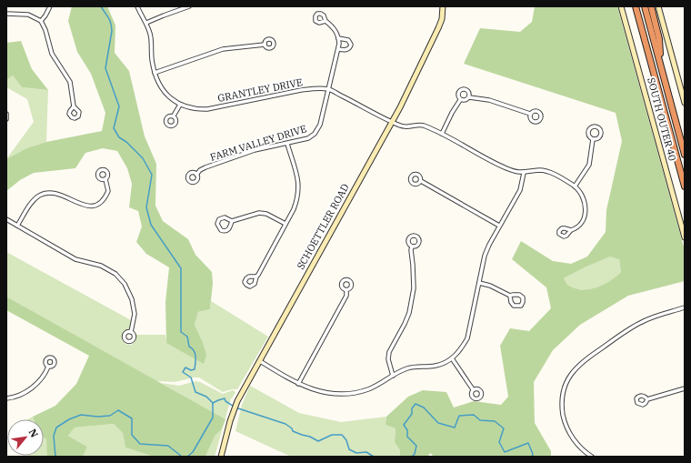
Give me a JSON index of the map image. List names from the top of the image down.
{
  "streets": {
    "street": [
      "GRANTLEY DRIVE",
      "SOUTH OUTER 40",
      "FARM VALLEY DRIVE",
      "SCHOETTLER ROAD"
    ]
  },
  "crossings": [
    ["GRANTLEY DRIVE", "FARM VALLEY DRIVE"],
    ["GRANTLEY DRIVE", "SCHOETTLER ROAD"]
  ],
  "north": "top right"
}
